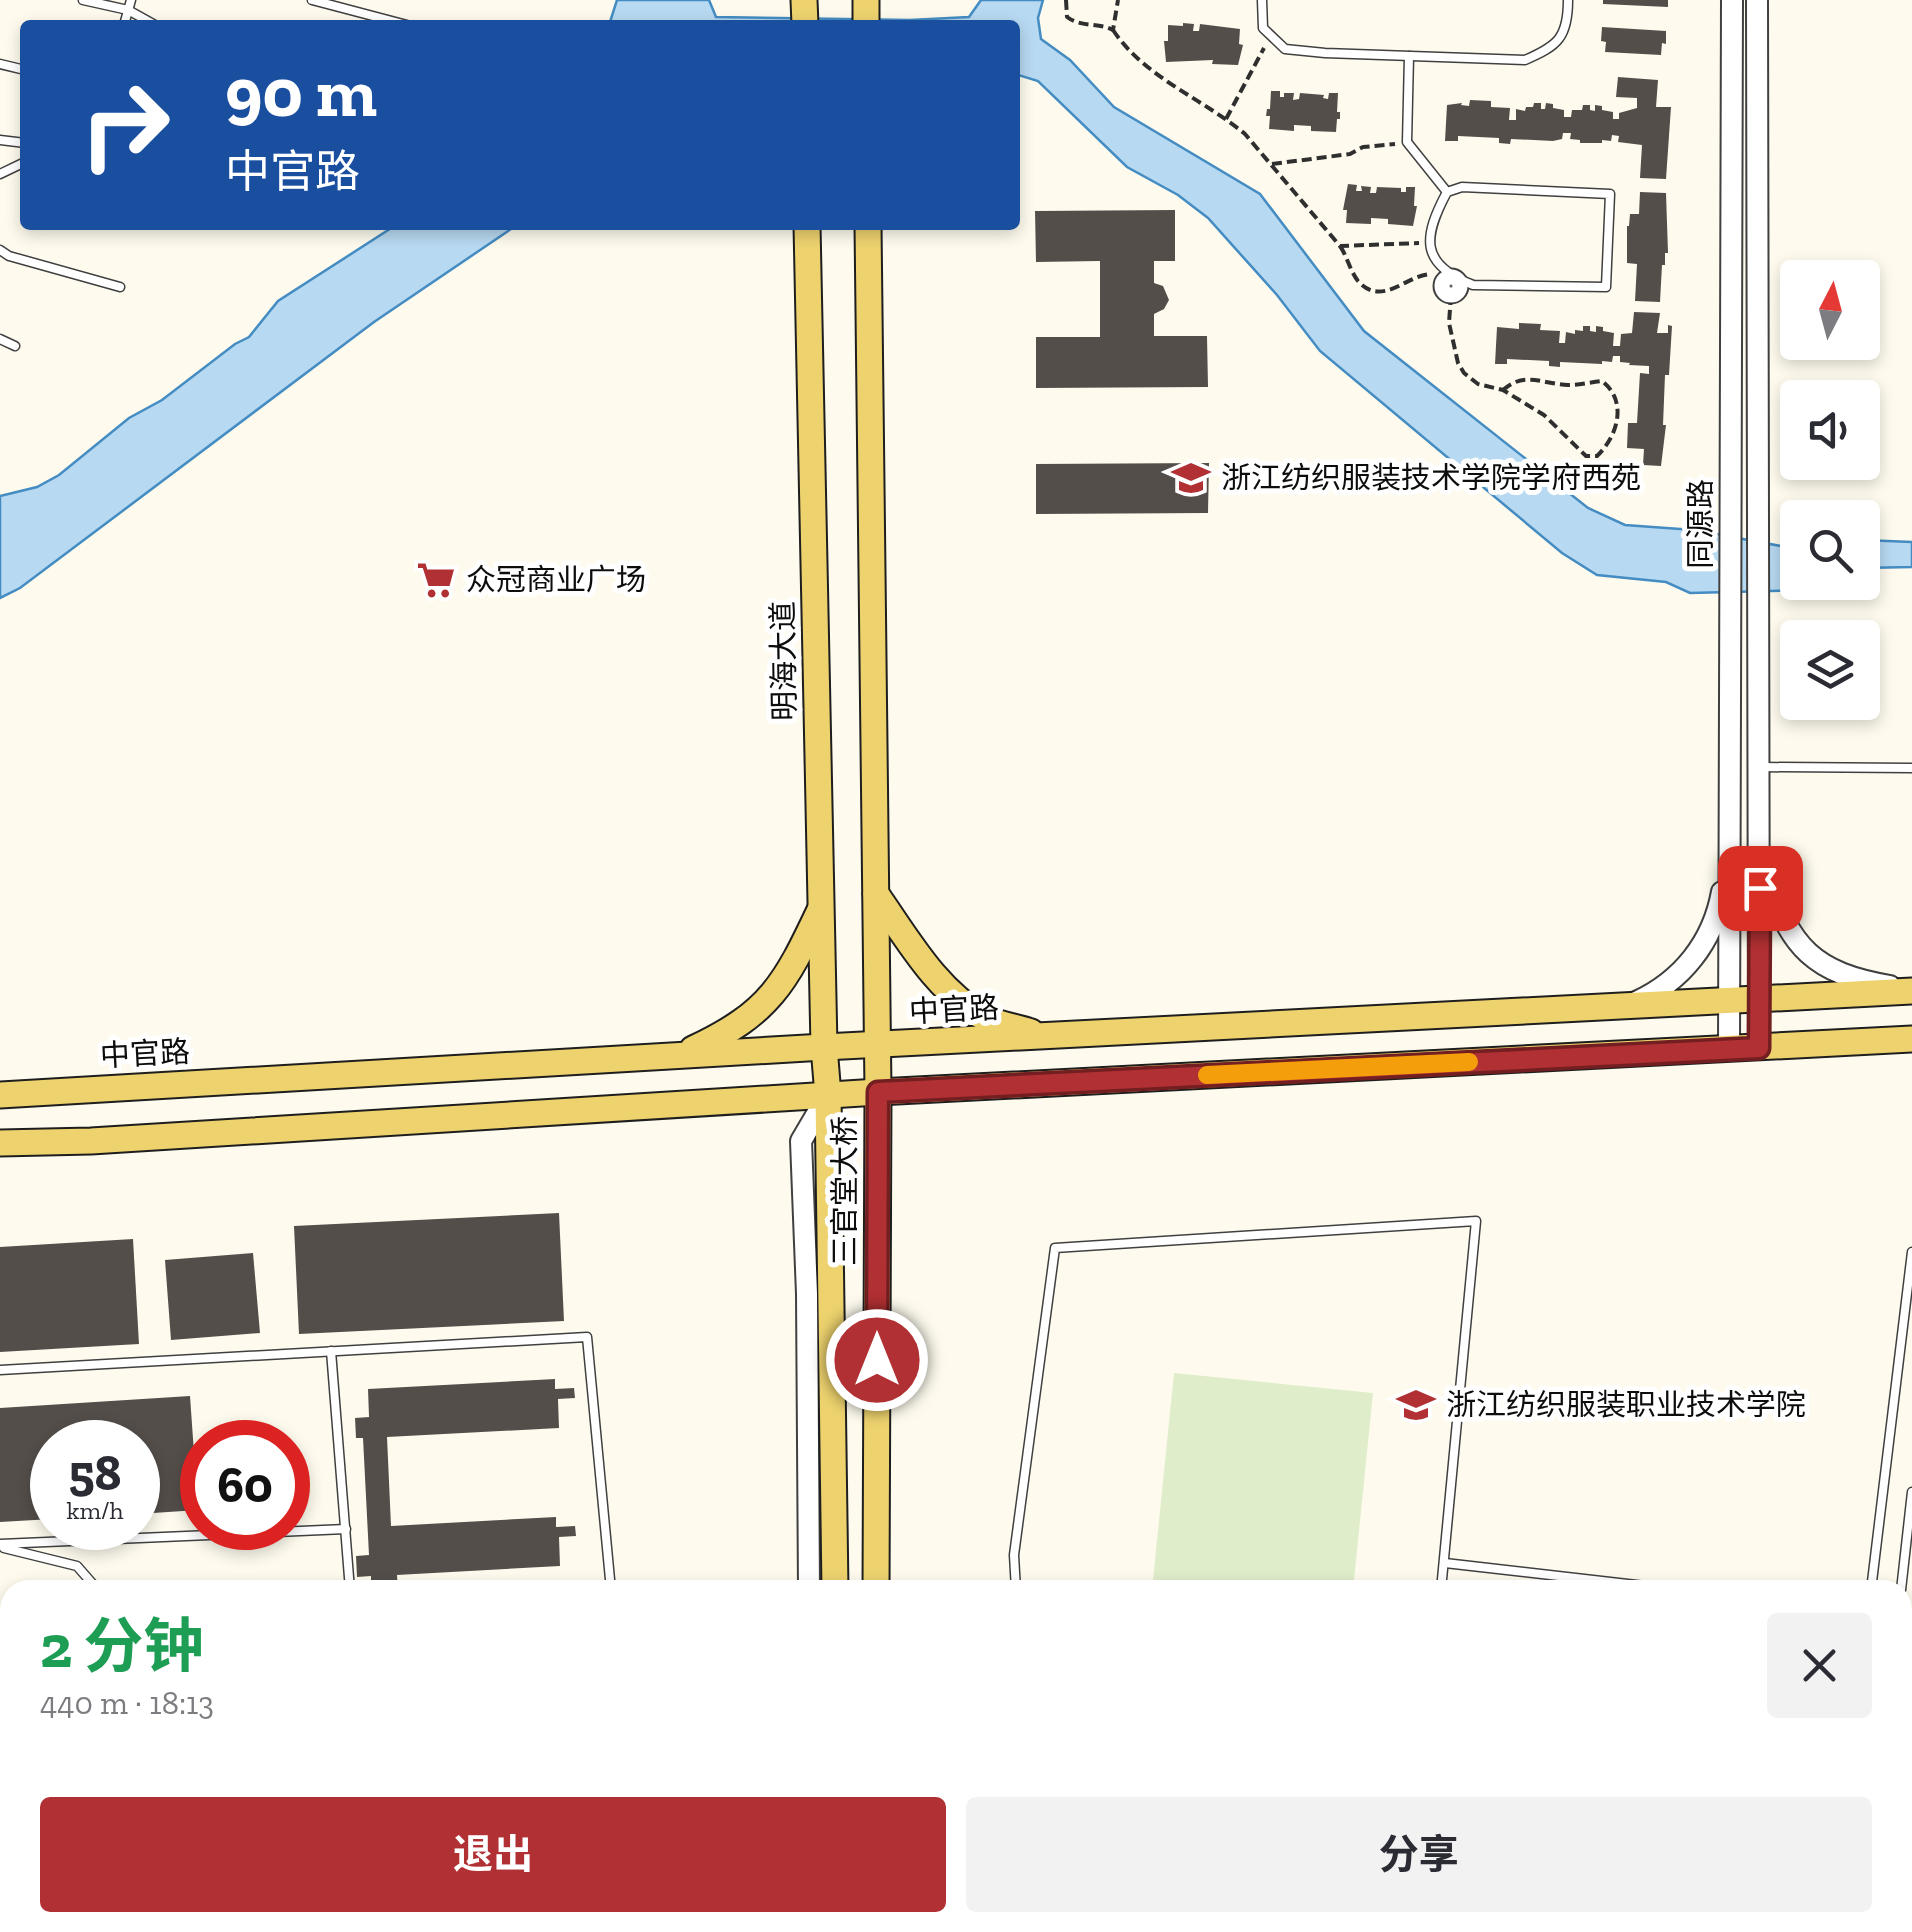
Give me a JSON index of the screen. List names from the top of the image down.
{
  "streets": {
    "main road": ["明海大道", "中官路", "三官堂大桥"],
    "street": ["同源路"]
  },
  "crossings": [
    ["同源路", "中官路"],
    ["明海大道", "中官路"],
    ["明海大道", "三官堂大桥"]
  ],
  "places": {
    "school or university": ["浙江纺织服装技术学院学府西苑", "浙江纺织服装职业技术学院"],
    "supermarket": ["众冠商业广场"]
  },
  "north": "top",
  "page": {
    "turn": ["90 m", "中官路"],
    "speed": "58 km/h",
    "limit": "60",
    "heading": ["2 分钟", "440 m · 18:13"],
    "buttons": ["退出", "分享"]
  }
}
